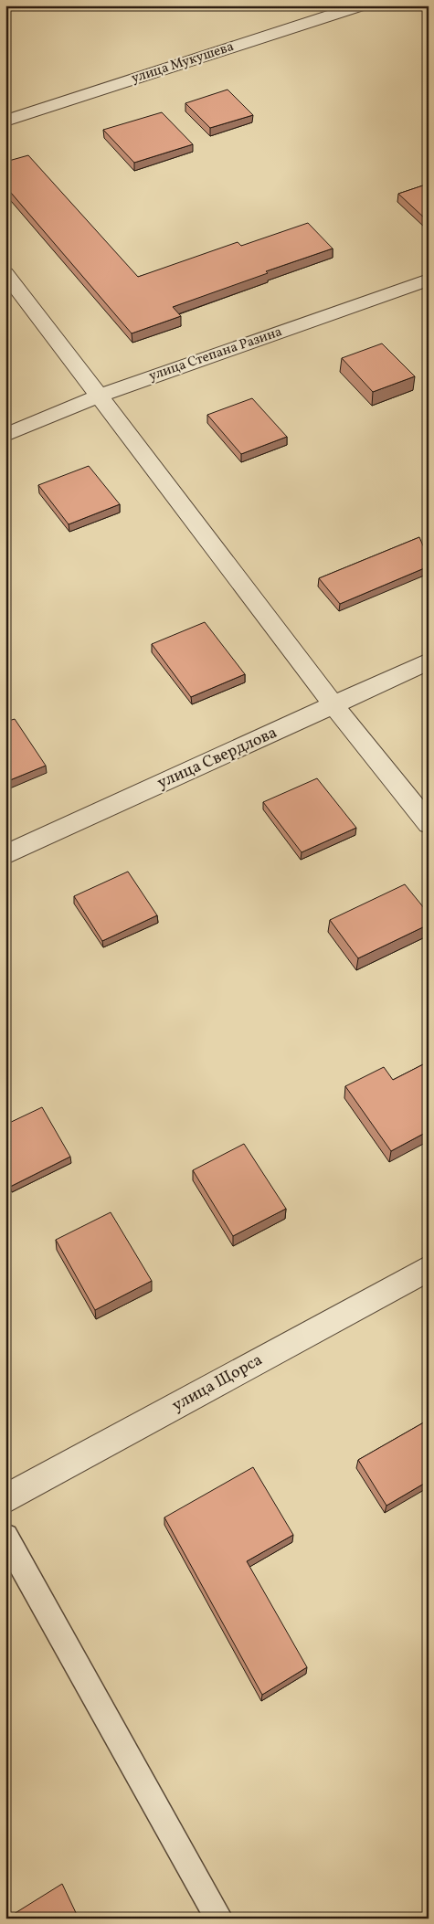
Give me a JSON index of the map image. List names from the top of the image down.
{
  "streets": {
    "street": [
      "улица Мукушева",
      "улица Степана Разина",
      "улица Свердлова",
      "улица Щорса"
    ]
  }
}
